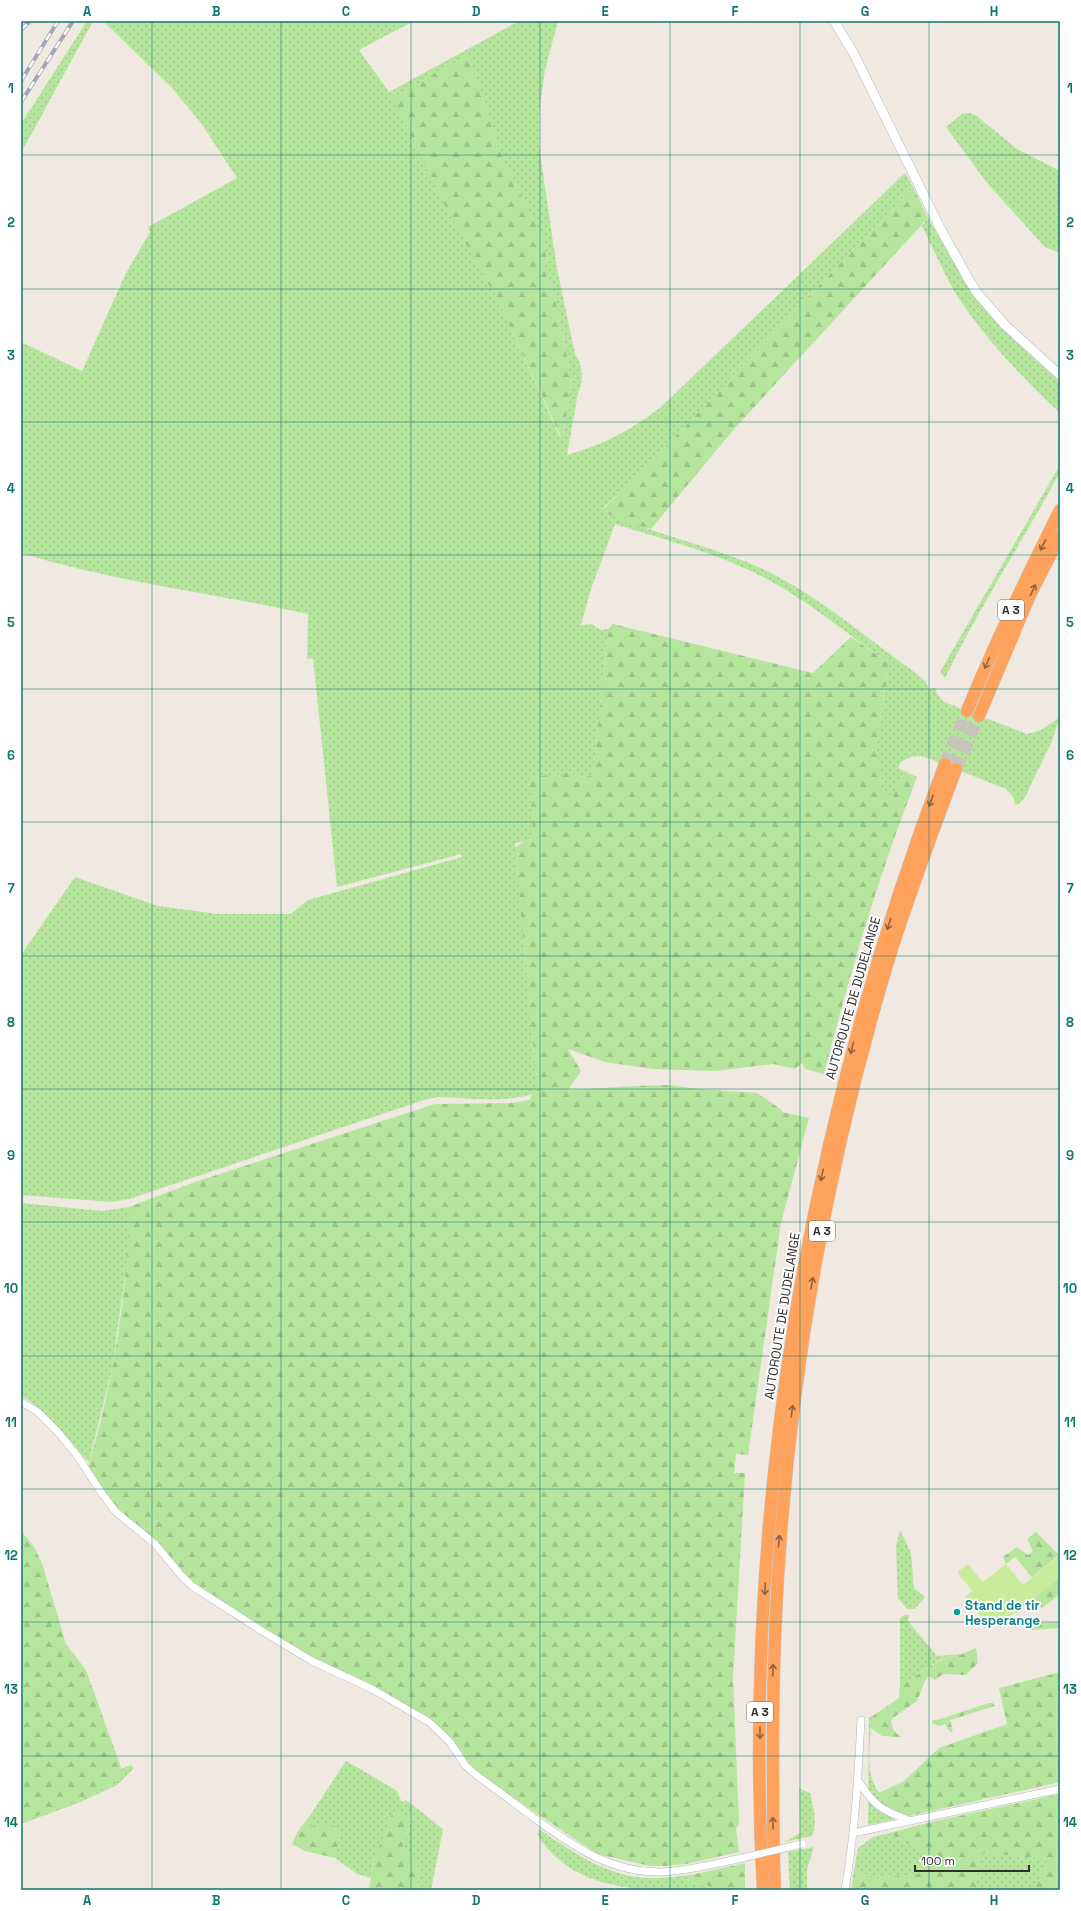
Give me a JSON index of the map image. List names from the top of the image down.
{
  "streets": {
    "highway": ["A 3", "AUTOROUTE DE DUDELANGE"]
  },
  "places": ["Stand de tir Hesperange"],
  "scale_bar": "100 m",
  "grid": {
    "columns": [
      "A",
      "B",
      "C",
      "D",
      "E",
      "F",
      "G",
      "H"
    ],
    "rows": [
      "1",
      "2",
      "3",
      "4",
      "5",
      "6",
      "7",
      "8",
      "9",
      "10",
      "11",
      "12",
      "13",
      "14"
    ]
  }
}
